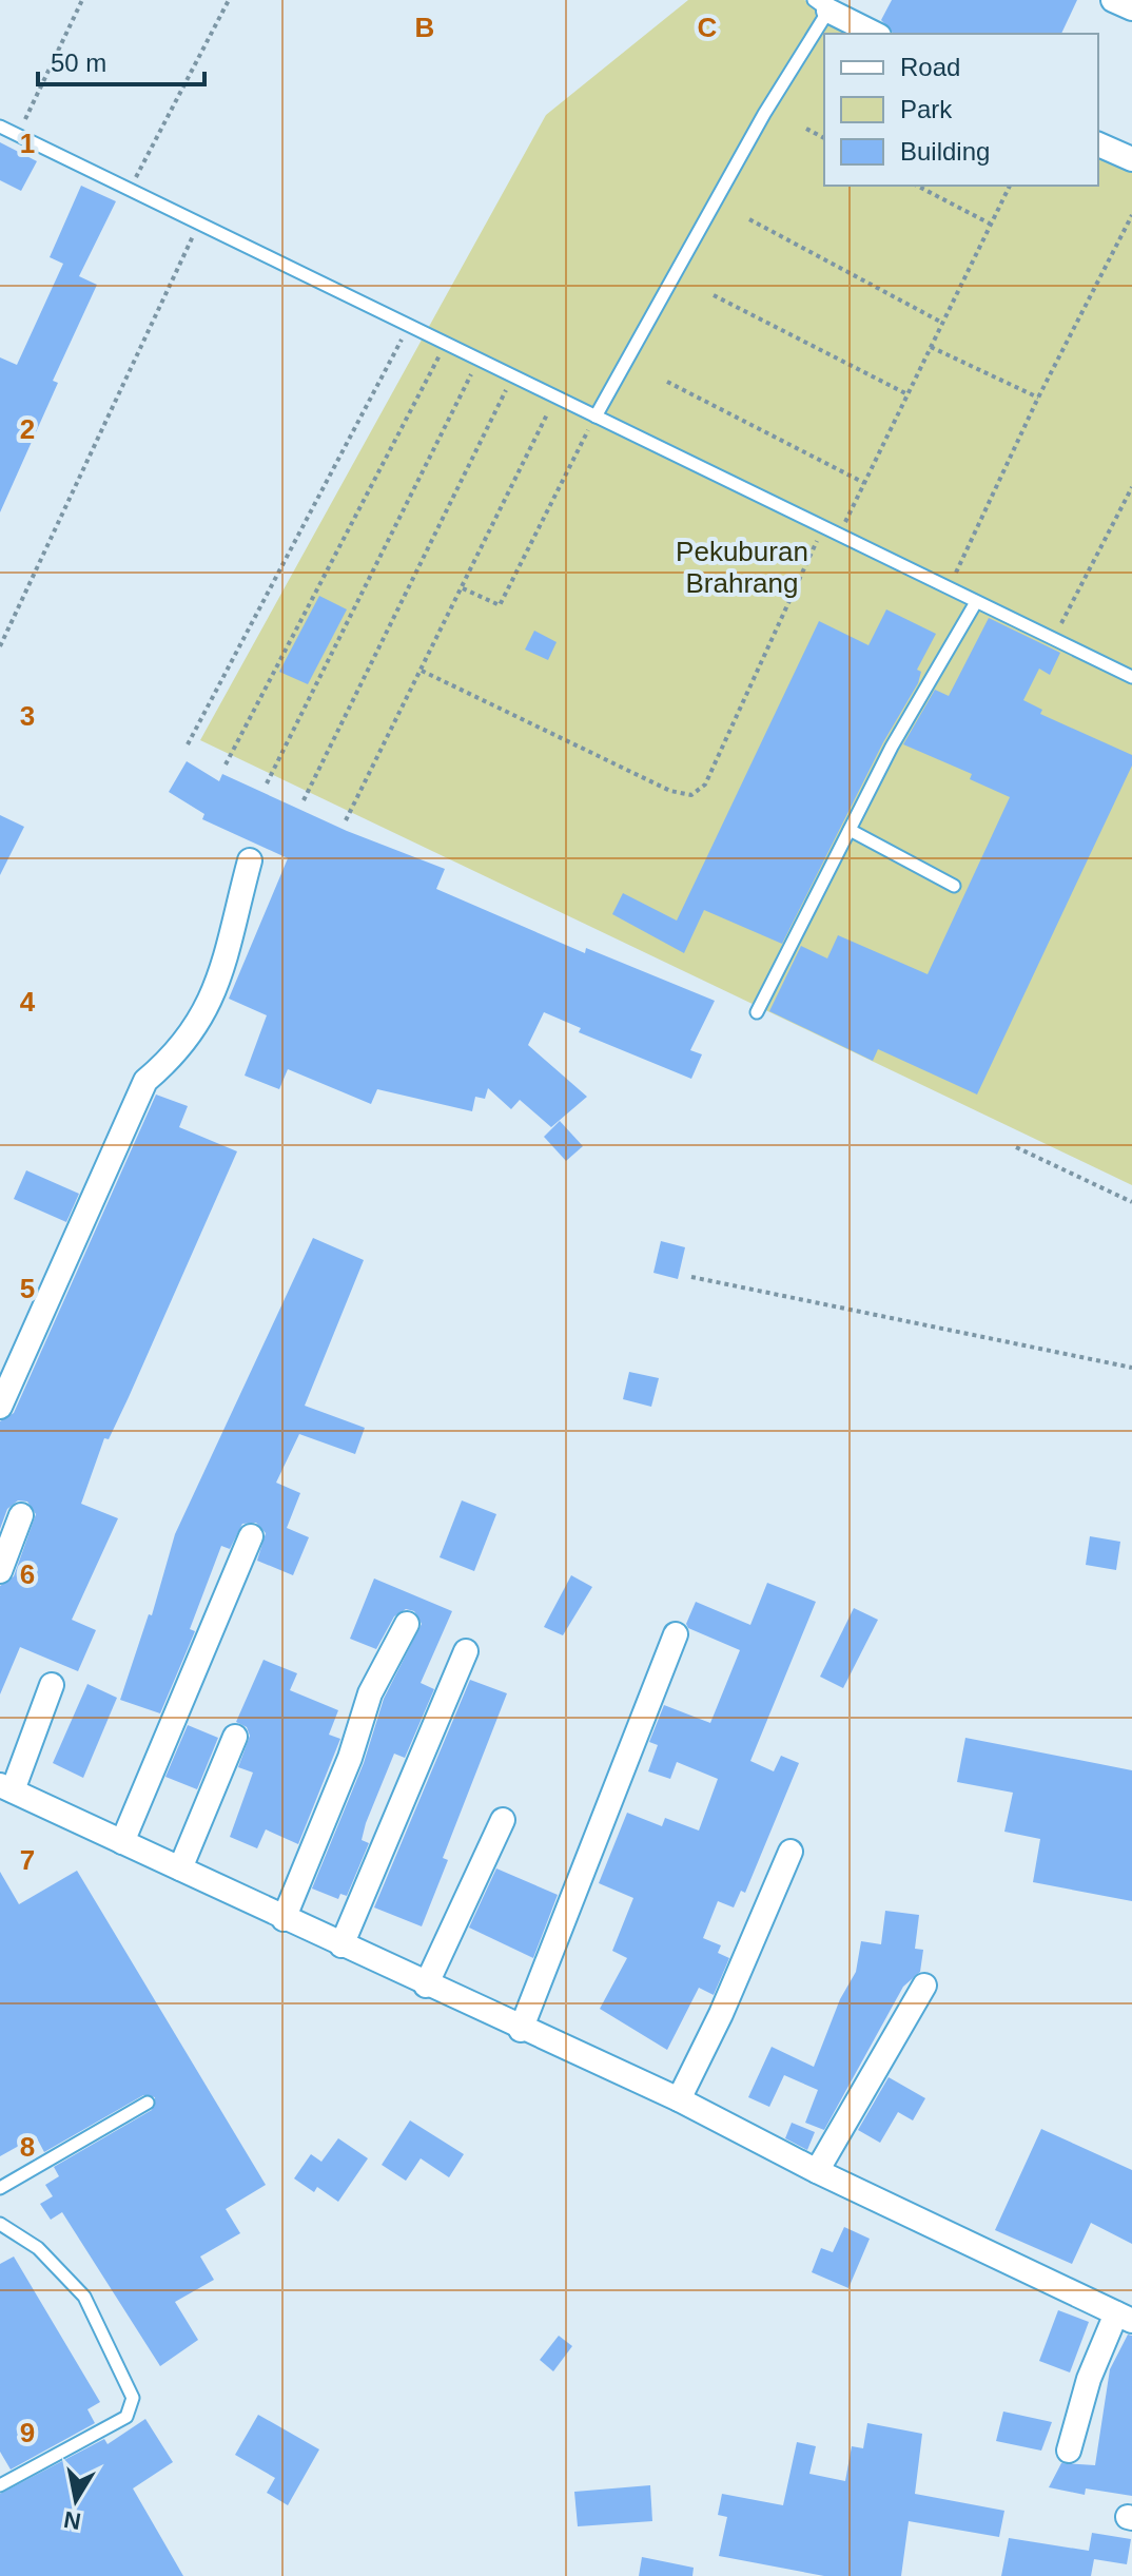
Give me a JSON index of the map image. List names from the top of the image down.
{
  "parks": ["Pekuburan Brahrang"],
  "legend": ["Road", "Park", "Building"],
  "scale_bar": "50 m",
  "north": "bottom",
  "grid": {
    "columns": ["B", "C"],
    "rows": [
      "1",
      "2",
      "3",
      "4",
      "5",
      "6",
      "7",
      "8",
      "9"
    ]
  }
}
